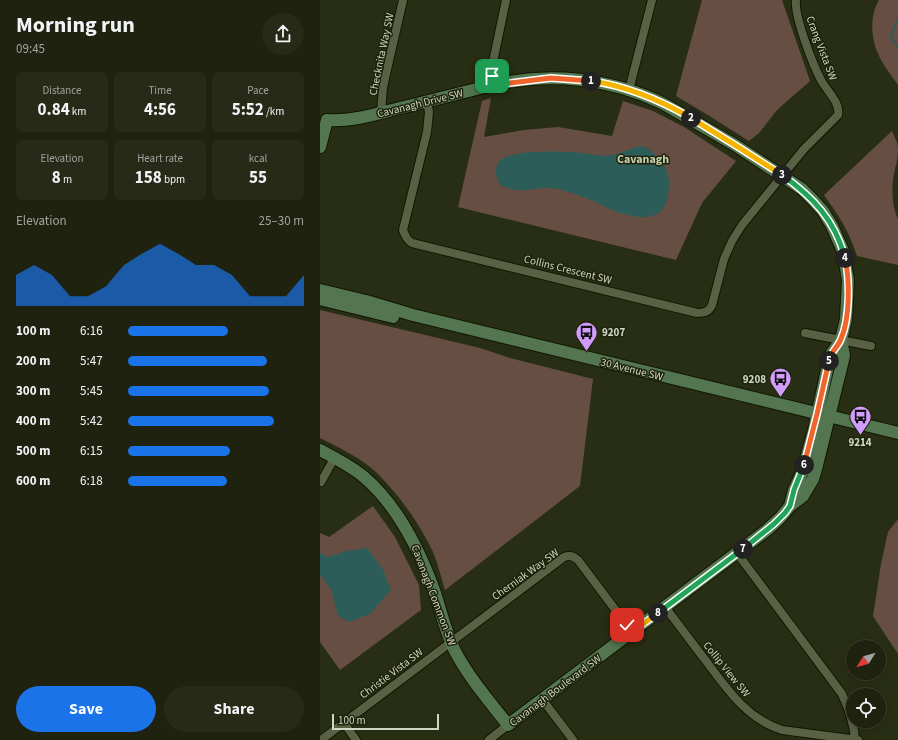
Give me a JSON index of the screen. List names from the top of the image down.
{
  "streets": {
    "street": [
      "Crang Vista SW",
      "Checknita Way SW",
      "Cavanagh Drive SW",
      "Collins Crescent SW",
      "30 Avenue SW",
      "Cherniak Way SW",
      "Cavanagh Common SW",
      "Collip View SW",
      "Christie Vista SW",
      "Cavanagh Boulevard SW"
    ]
  },
  "crossings": [
    ["Crang Vista SW", "Cavanagh Drive SW"],
    ["Crang Vista SW", "Collins Crescent SW"],
    ["Checknita Way SW", "Cavanagh Drive SW"],
    ["Cavanagh Drive SW", "Collins Crescent SW"],
    ["Cavanagh Drive SW", "30 Avenue SW"],
    ["Cavanagh Drive SW", "Cavanagh Boulevard SW"],
    ["Cherniak Way SW", "Cavanagh Common SW"],
    ["Cherniak Way SW", "Christie Vista SW"],
    ["Cherniak Way SW", "Cavanagh Boulevard SW"],
    ["Cavanagh Common SW", "Christie Vista SW"],
    ["Cavanagh Common SW", "Cavanagh Boulevard SW"],
    ["Collip View SW", "Cavanagh Boulevard SW"]
  ],
  "districts": ["Cavanagh"],
  "places": {
    "bus stop": ["9207", "9208", "9214"]
  },
  "scale_bar": "100 m",
  "north": "bottom left",
  "page": {
    "heading": ["Morning run", "09:45"],
    "stats": [
      ["Distance", "0.84 km"],
      ["Time", "4:56"],
      ["Pace", "5:52 /km"],
      ["Elevation", "8 m"],
      ["Heart rate", "158 bpm"],
      ["kcal", "55"]
    ],
    "pins": [
      "1",
      "2",
      "3",
      "4",
      "5",
      "6",
      "7",
      "8"
    ],
    "chart": ["Elevation", "25–30 m"],
    "list": [
      {
        "name": "100 m",
        "note": "6:16"
      },
      {
        "name": "200 m",
        "note": "5:47"
      },
      {
        "name": "300 m",
        "note": "5:45"
      },
      {
        "name": "400 m",
        "note": "5:42"
      },
      {
        "name": "500 m",
        "note": "6:15"
      },
      {
        "name": "600 m",
        "note": "6:18"
      }
    ],
    "buttons": ["Save", "Share"],
    "scale": "100 m"
  }
}
